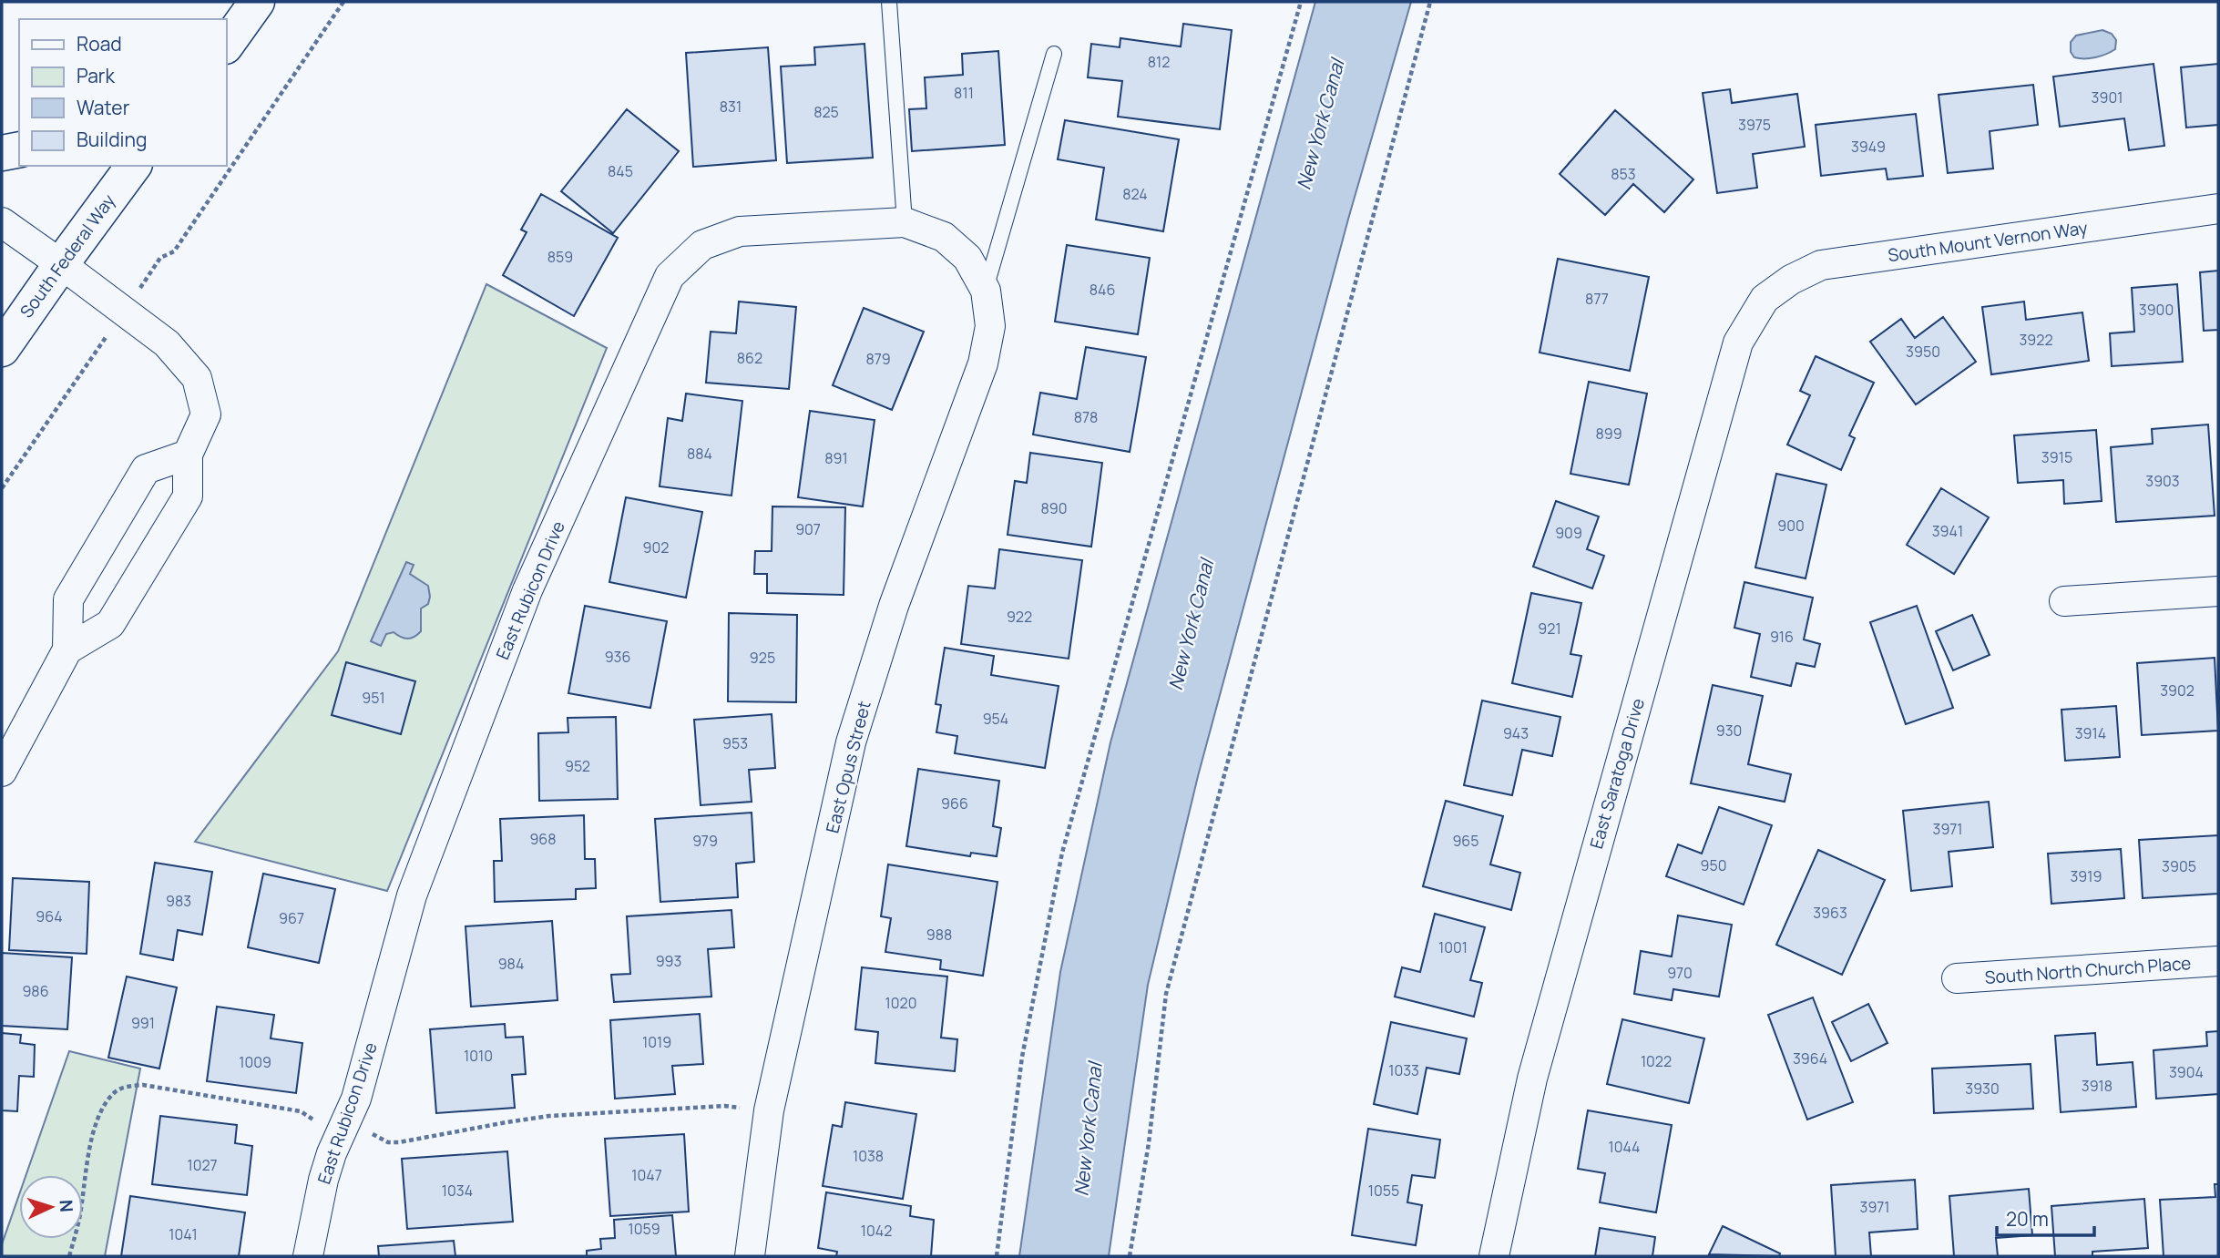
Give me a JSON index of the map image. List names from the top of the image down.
{
  "streets": {
    "main road": ["South Federal Way"],
    "street": [
      "South Mount Vernon Way",
      "East Rubicon Drive",
      "East Opus Street",
      "East Saratoga Drive",
      "South North Church Place"
    ]
  },
  "crossings": [
    ["South Mount Vernon Way", "East Saratoga Drive"],
    ["East Rubicon Drive", "East Opus Street"]
  ],
  "water": ["New York Canal"],
  "house_numbers": [
    "812",
    "811",
    "3901",
    "831",
    "825",
    "3975",
    "3949",
    "845",
    "853",
    "824",
    "859",
    "846",
    "877",
    "3900",
    "3922",
    "3950",
    "862",
    "879",
    "878",
    "899",
    "884",
    "3915",
    "891",
    "3903",
    "890",
    "900",
    "907",
    "3941",
    "909",
    "902",
    "922",
    "921",
    "916",
    "936",
    "925",
    "3902",
    "951",
    "954",
    "930",
    "943",
    "3914",
    "953",
    "952",
    "966",
    "3971",
    "968",
    "979",
    "965",
    "950",
    "3905",
    "3919",
    "983",
    "3963",
    "964",
    "967",
    "988",
    "1001",
    "993",
    "984",
    "970",
    "986",
    "1020",
    "991",
    "1019",
    "1010",
    "3964",
    "1022",
    "1009",
    "1033",
    "3904",
    "3918",
    "3930",
    "1044",
    "1038",
    "1027",
    "1047",
    "1034",
    "1055",
    "3971",
    "1059",
    "1042",
    "1041"
  ],
  "legend": [
    "Road",
    "Park",
    "Water",
    "Building"
  ],
  "scale_bar": "20 m",
  "north": "right"
}
